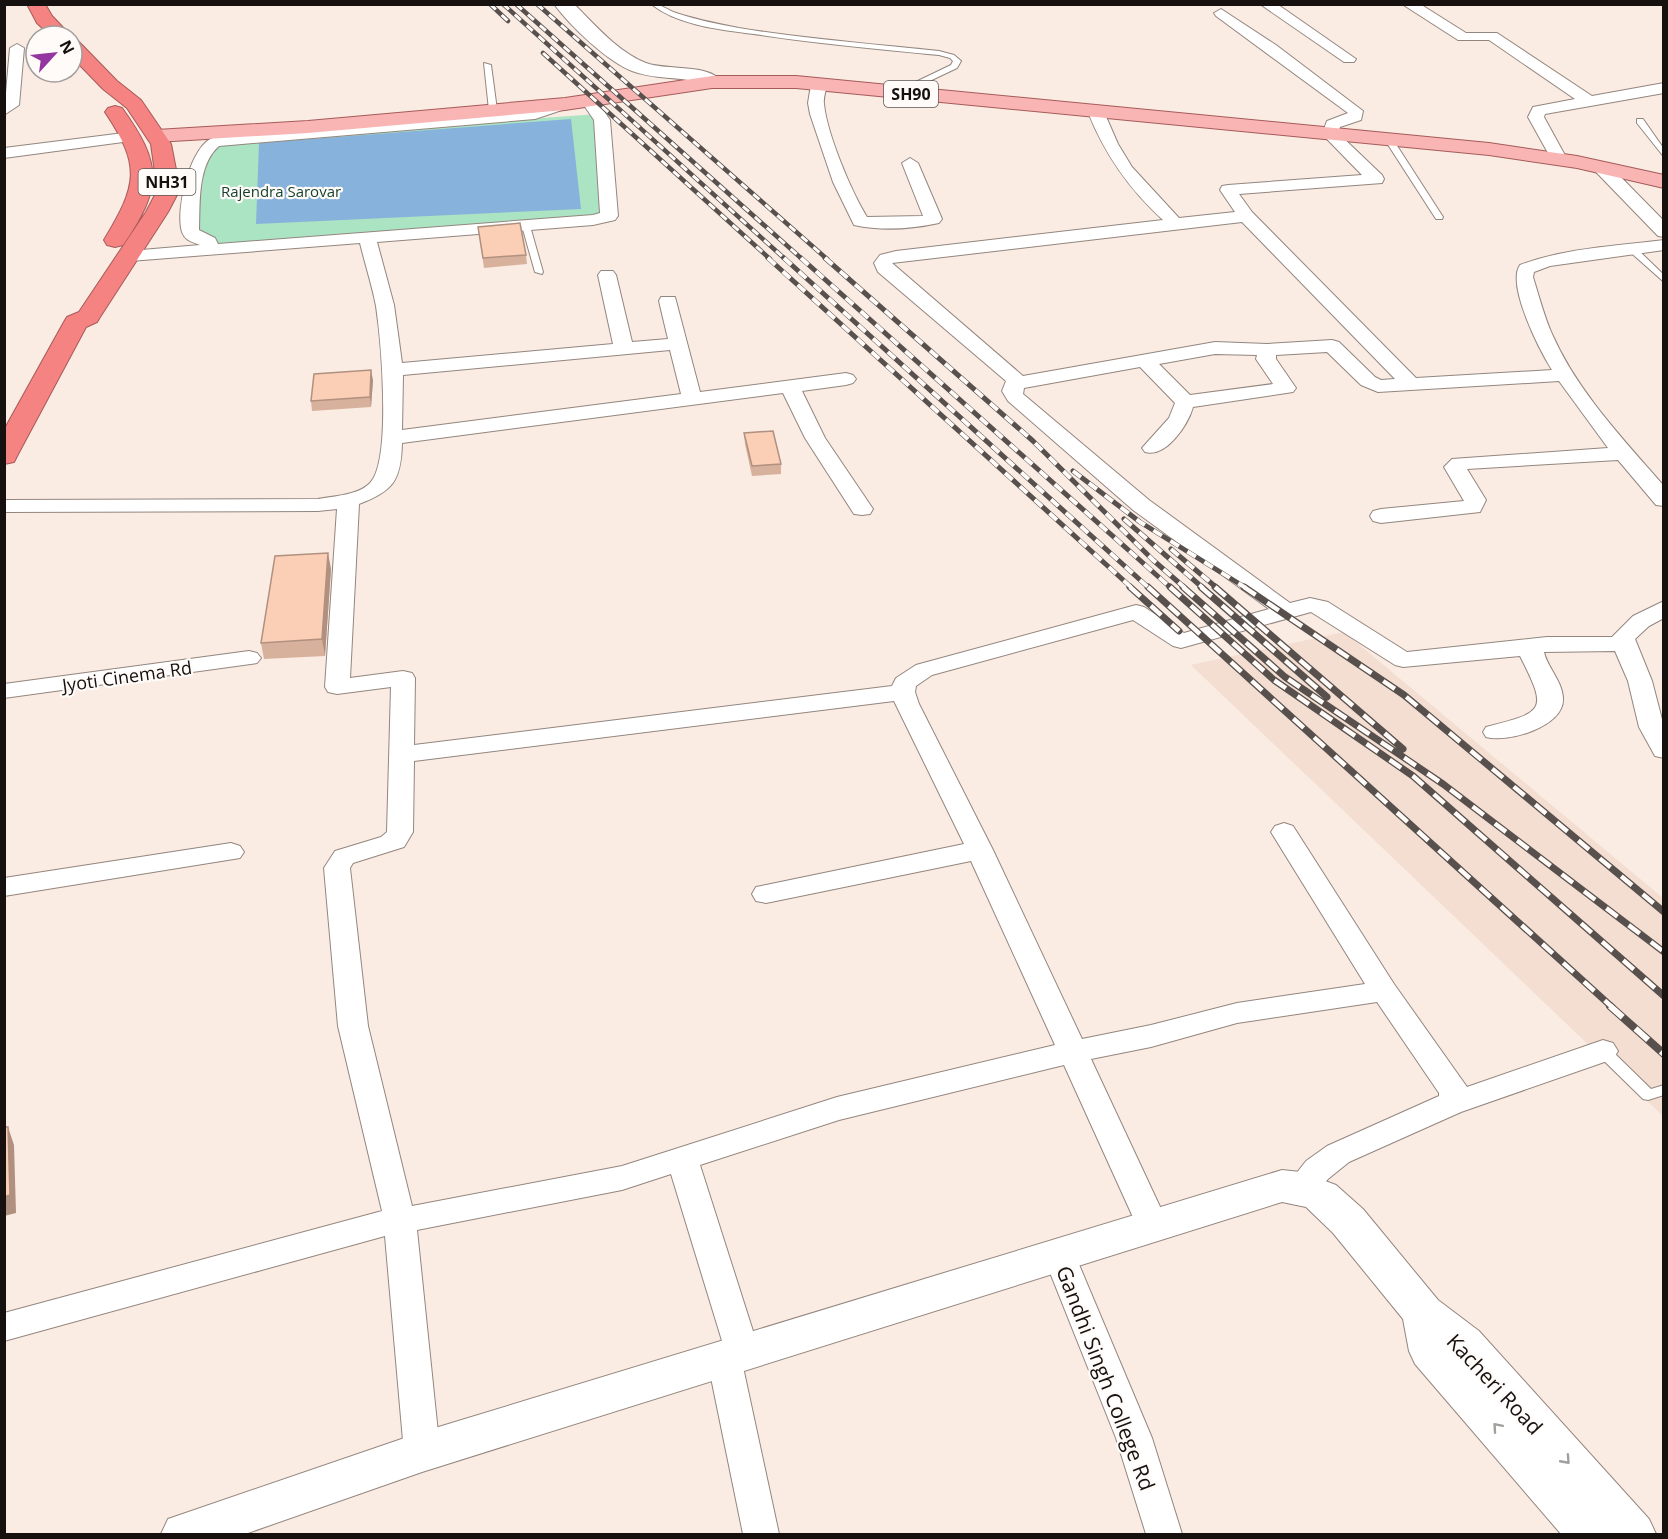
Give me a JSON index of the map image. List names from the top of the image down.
{
  "streets": {
    "highway": ["NH31"],
    "main road": ["SH90", "Kacheri Road"],
    "street": ["Jyoti Cinema Rd", "Gandhi Singh College Rd"]
  },
  "crossings": [
    ["SH90", "NH31"]
  ],
  "parks": ["Rajendra Sarovar"],
  "north": "top right"
}
